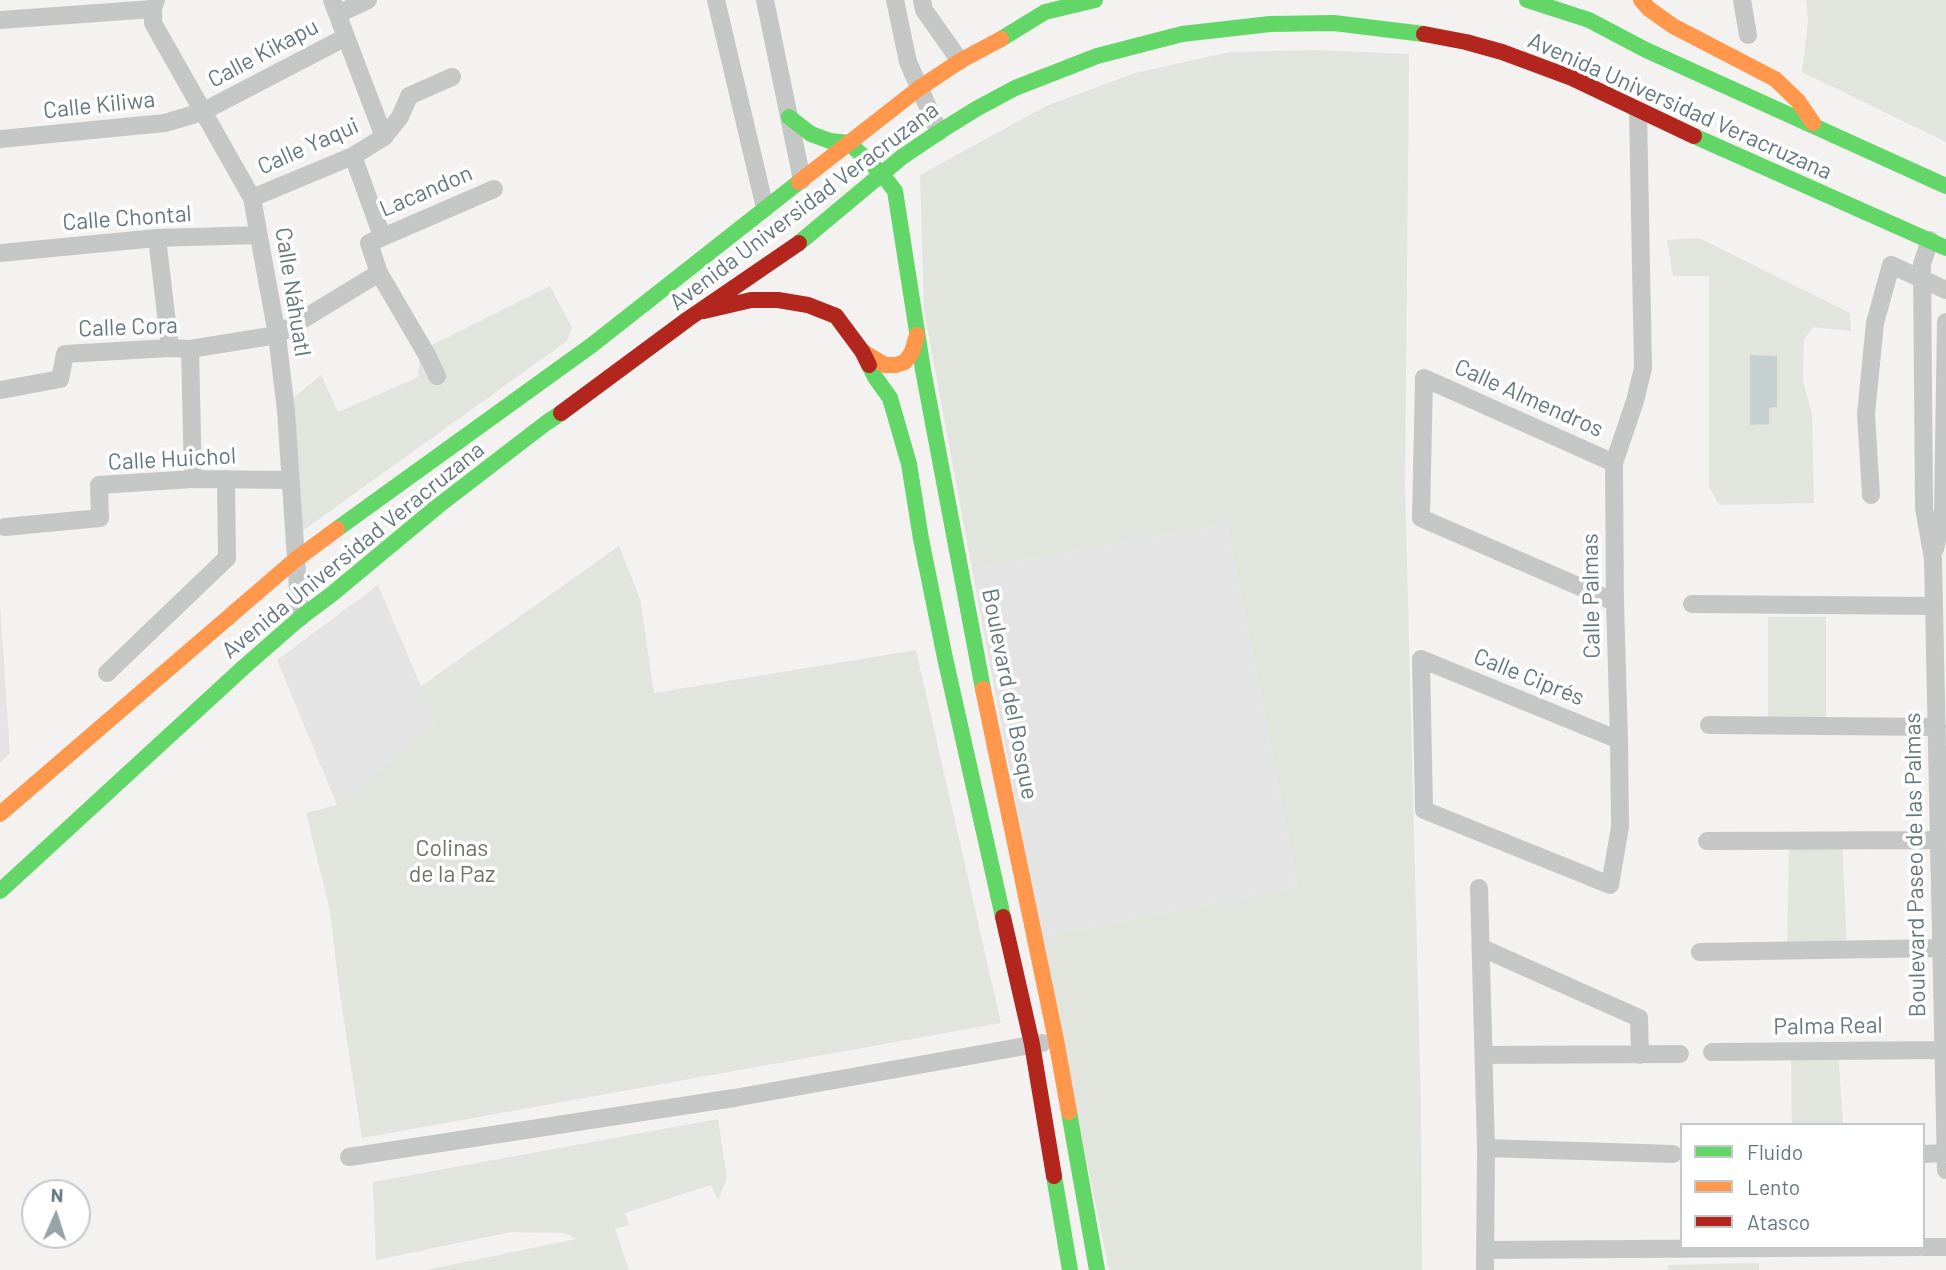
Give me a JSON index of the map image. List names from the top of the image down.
{
  "streets": {
    "main road": ["Avenida Universidad Veracruzana", "Boulevard del Bosque"],
    "street": [
      "Calle Kikapu",
      "Calle Kiliwa",
      "Calle Yaqui",
      "Lacandon",
      "Calle Chontal",
      "Calle Náhuatl",
      "Calle Cora",
      "Calle Almendros",
      "Calle Huichol",
      "Calle Palmas",
      "Calle Ciprés",
      "Boulevard Paseo de las Palmas",
      "Palma Real"
    ]
  },
  "crossings": [
    ["Calle Kikapu", "Calle Kiliwa"],
    ["Calle Kikapu", "Calle Náhuatl"],
    ["Calle Kiliwa", "Calle Náhuatl"],
    ["Avenida Universidad Veracruzana", "Calle Náhuatl"],
    ["Avenida Universidad Veracruzana", "Calle Palmas"],
    ["Avenida Universidad Veracruzana", "Boulevard del Bosque"],
    ["Avenida Universidad Veracruzana", "Boulevard Paseo de las Palmas"],
    ["Calle Yaqui", "Calle Náhuatl"],
    ["Calle Chontal", "Calle Náhuatl"],
    ["Calle Náhuatl", "Calle Cora"],
    ["Calle Náhuatl", "Calle Huichol"],
    ["Calle Almendros", "Calle Palmas"],
    ["Calle Palmas", "Calle Ciprés"],
    ["Boulevard Paseo de las Palmas", "Palma Real"]
  ],
  "parks": ["Colinas de la Paz"],
  "legend": ["Fluido", "Lento", "Atasco"],
  "north": "top"
}
